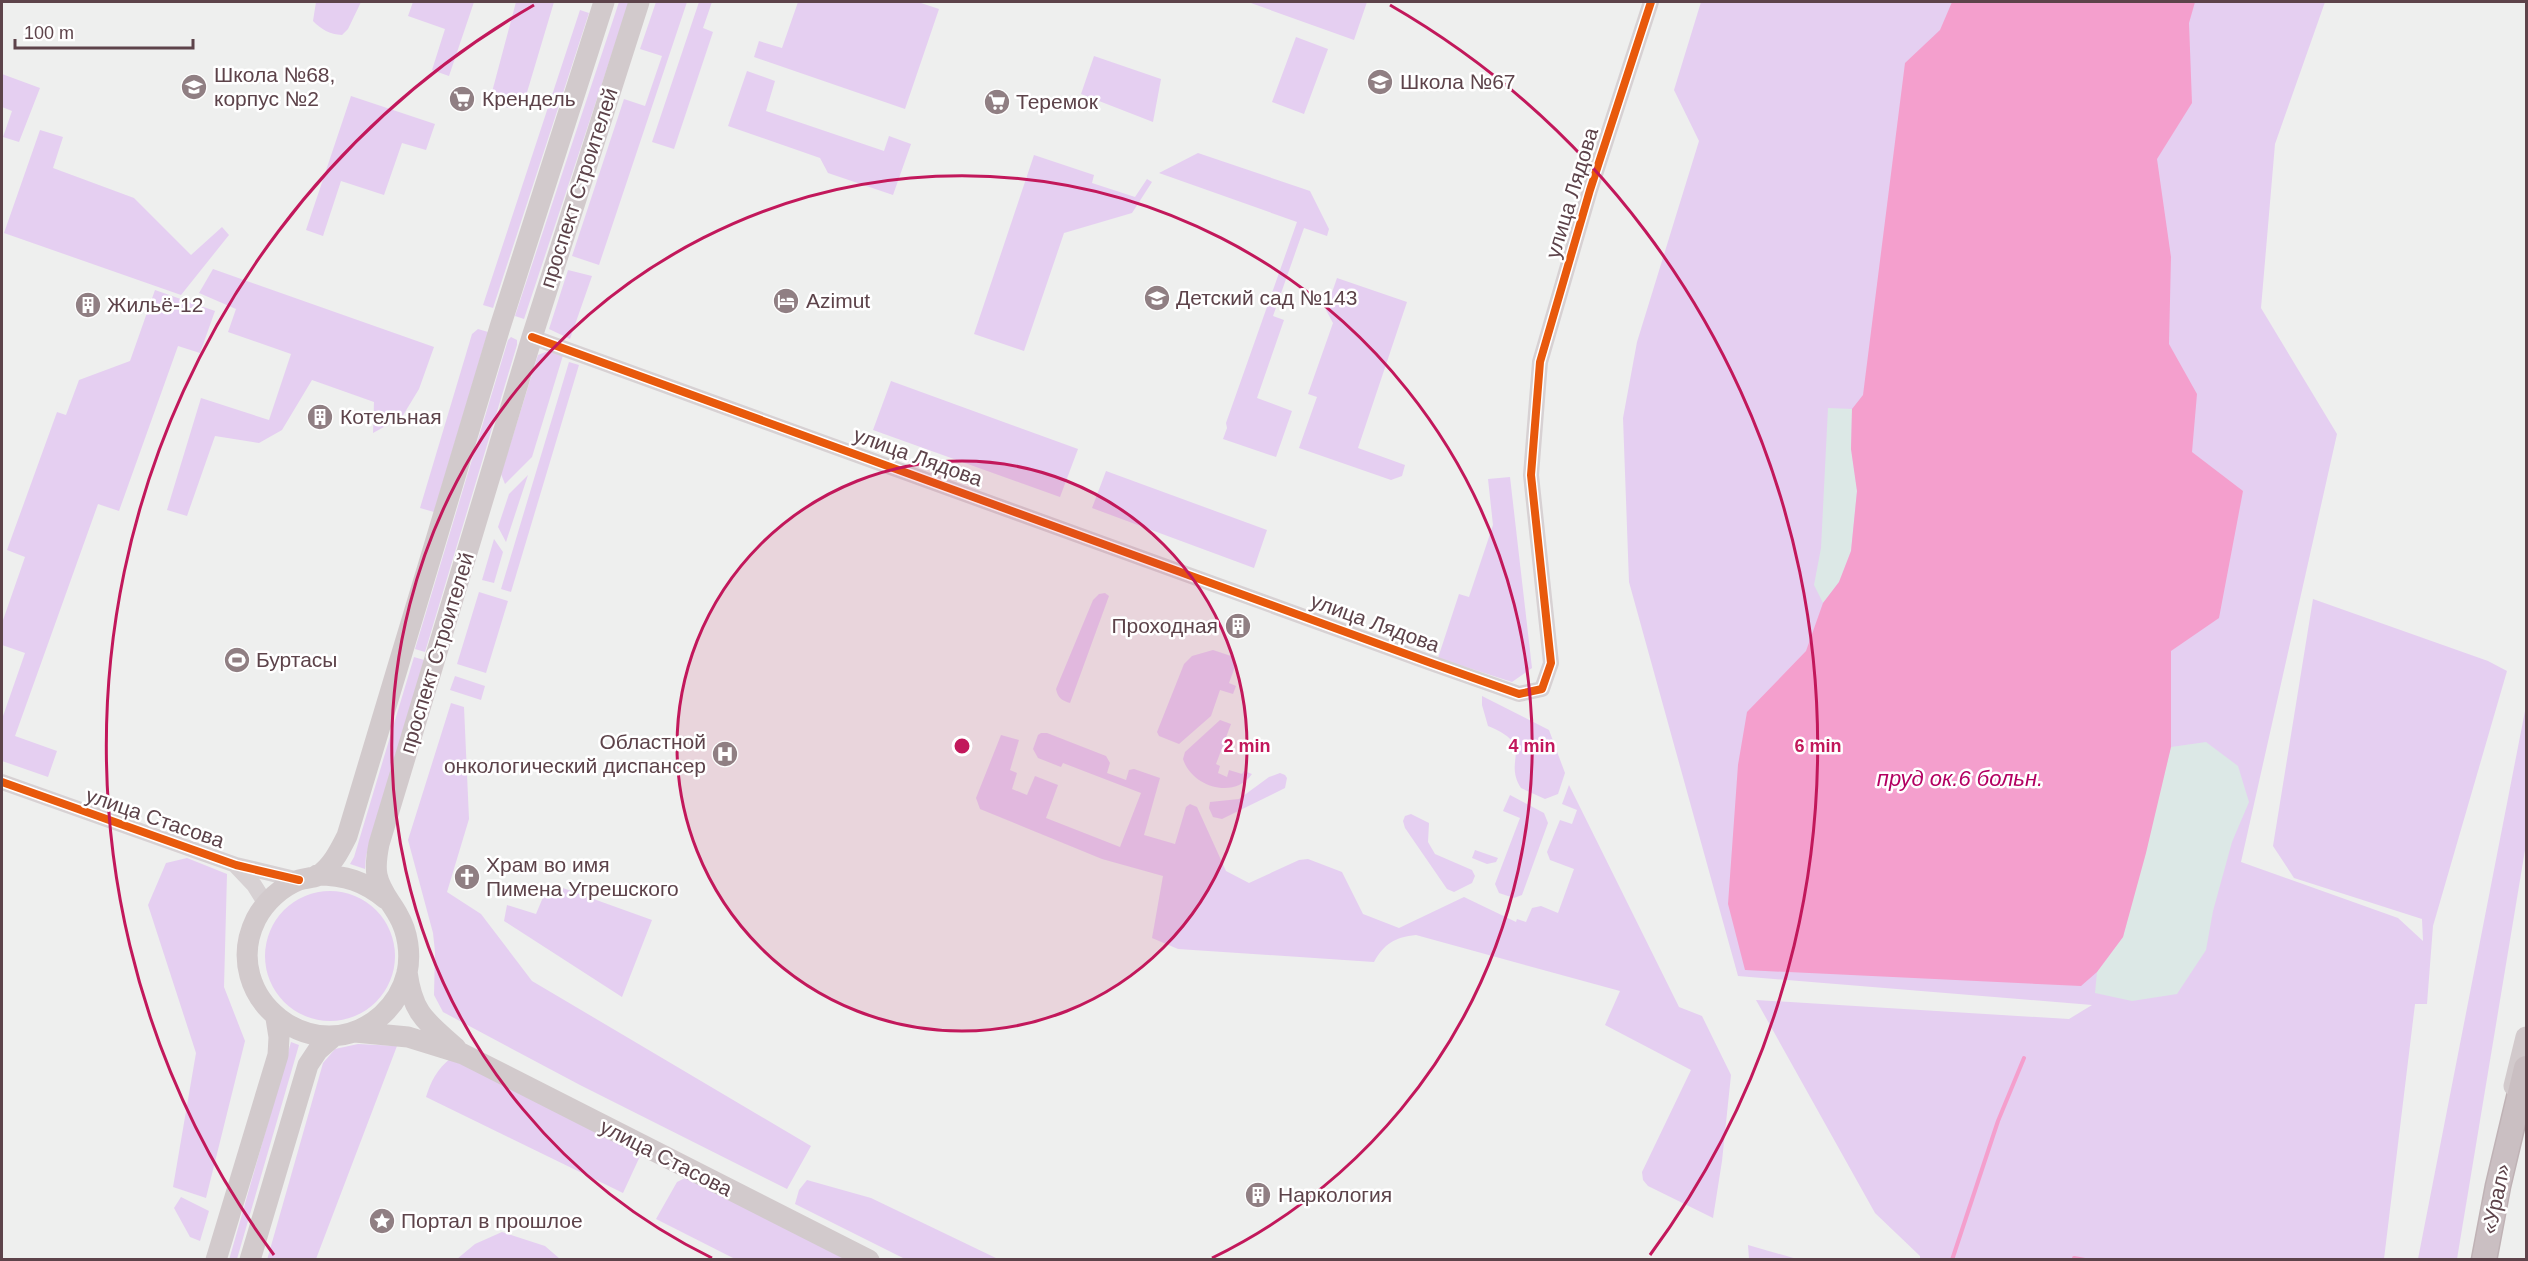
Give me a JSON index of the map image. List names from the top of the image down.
{
  "streets": {
    "highway": ["«Урал»"],
    "main road": ["проспект Строителей", "улица Стасова"],
    "street": ["улица Лядова"]
  },
  "crossings": [
    ["проспект Строителей", "улица Лядова"],
    ["проспект Строителей", "улица Стасова"]
  ],
  "water": ["пруд ок.6 больн."],
  "places": {
    "school or university": ["Школа №67", "Школа №68, корпус №2", "Детский сад №143"],
    "supermarket": ["Крендель", "Теремок"],
    "hotel": ["Azimut"],
    "building": [
      "Жильё-12",
      "Котельная",
      "Проходная",
      "Наркология"
    ],
    "sports": ["Буртасы"],
    "hospital": ["Областной онкологический диспансер"],
    "church": ["Храм во имя Пимена Угрешского"],
    "place": ["Портал в прошлое"]
  },
  "scale_bar": "100 m",
  "rings": ["2 min", "4 min", "6 min"]
}
